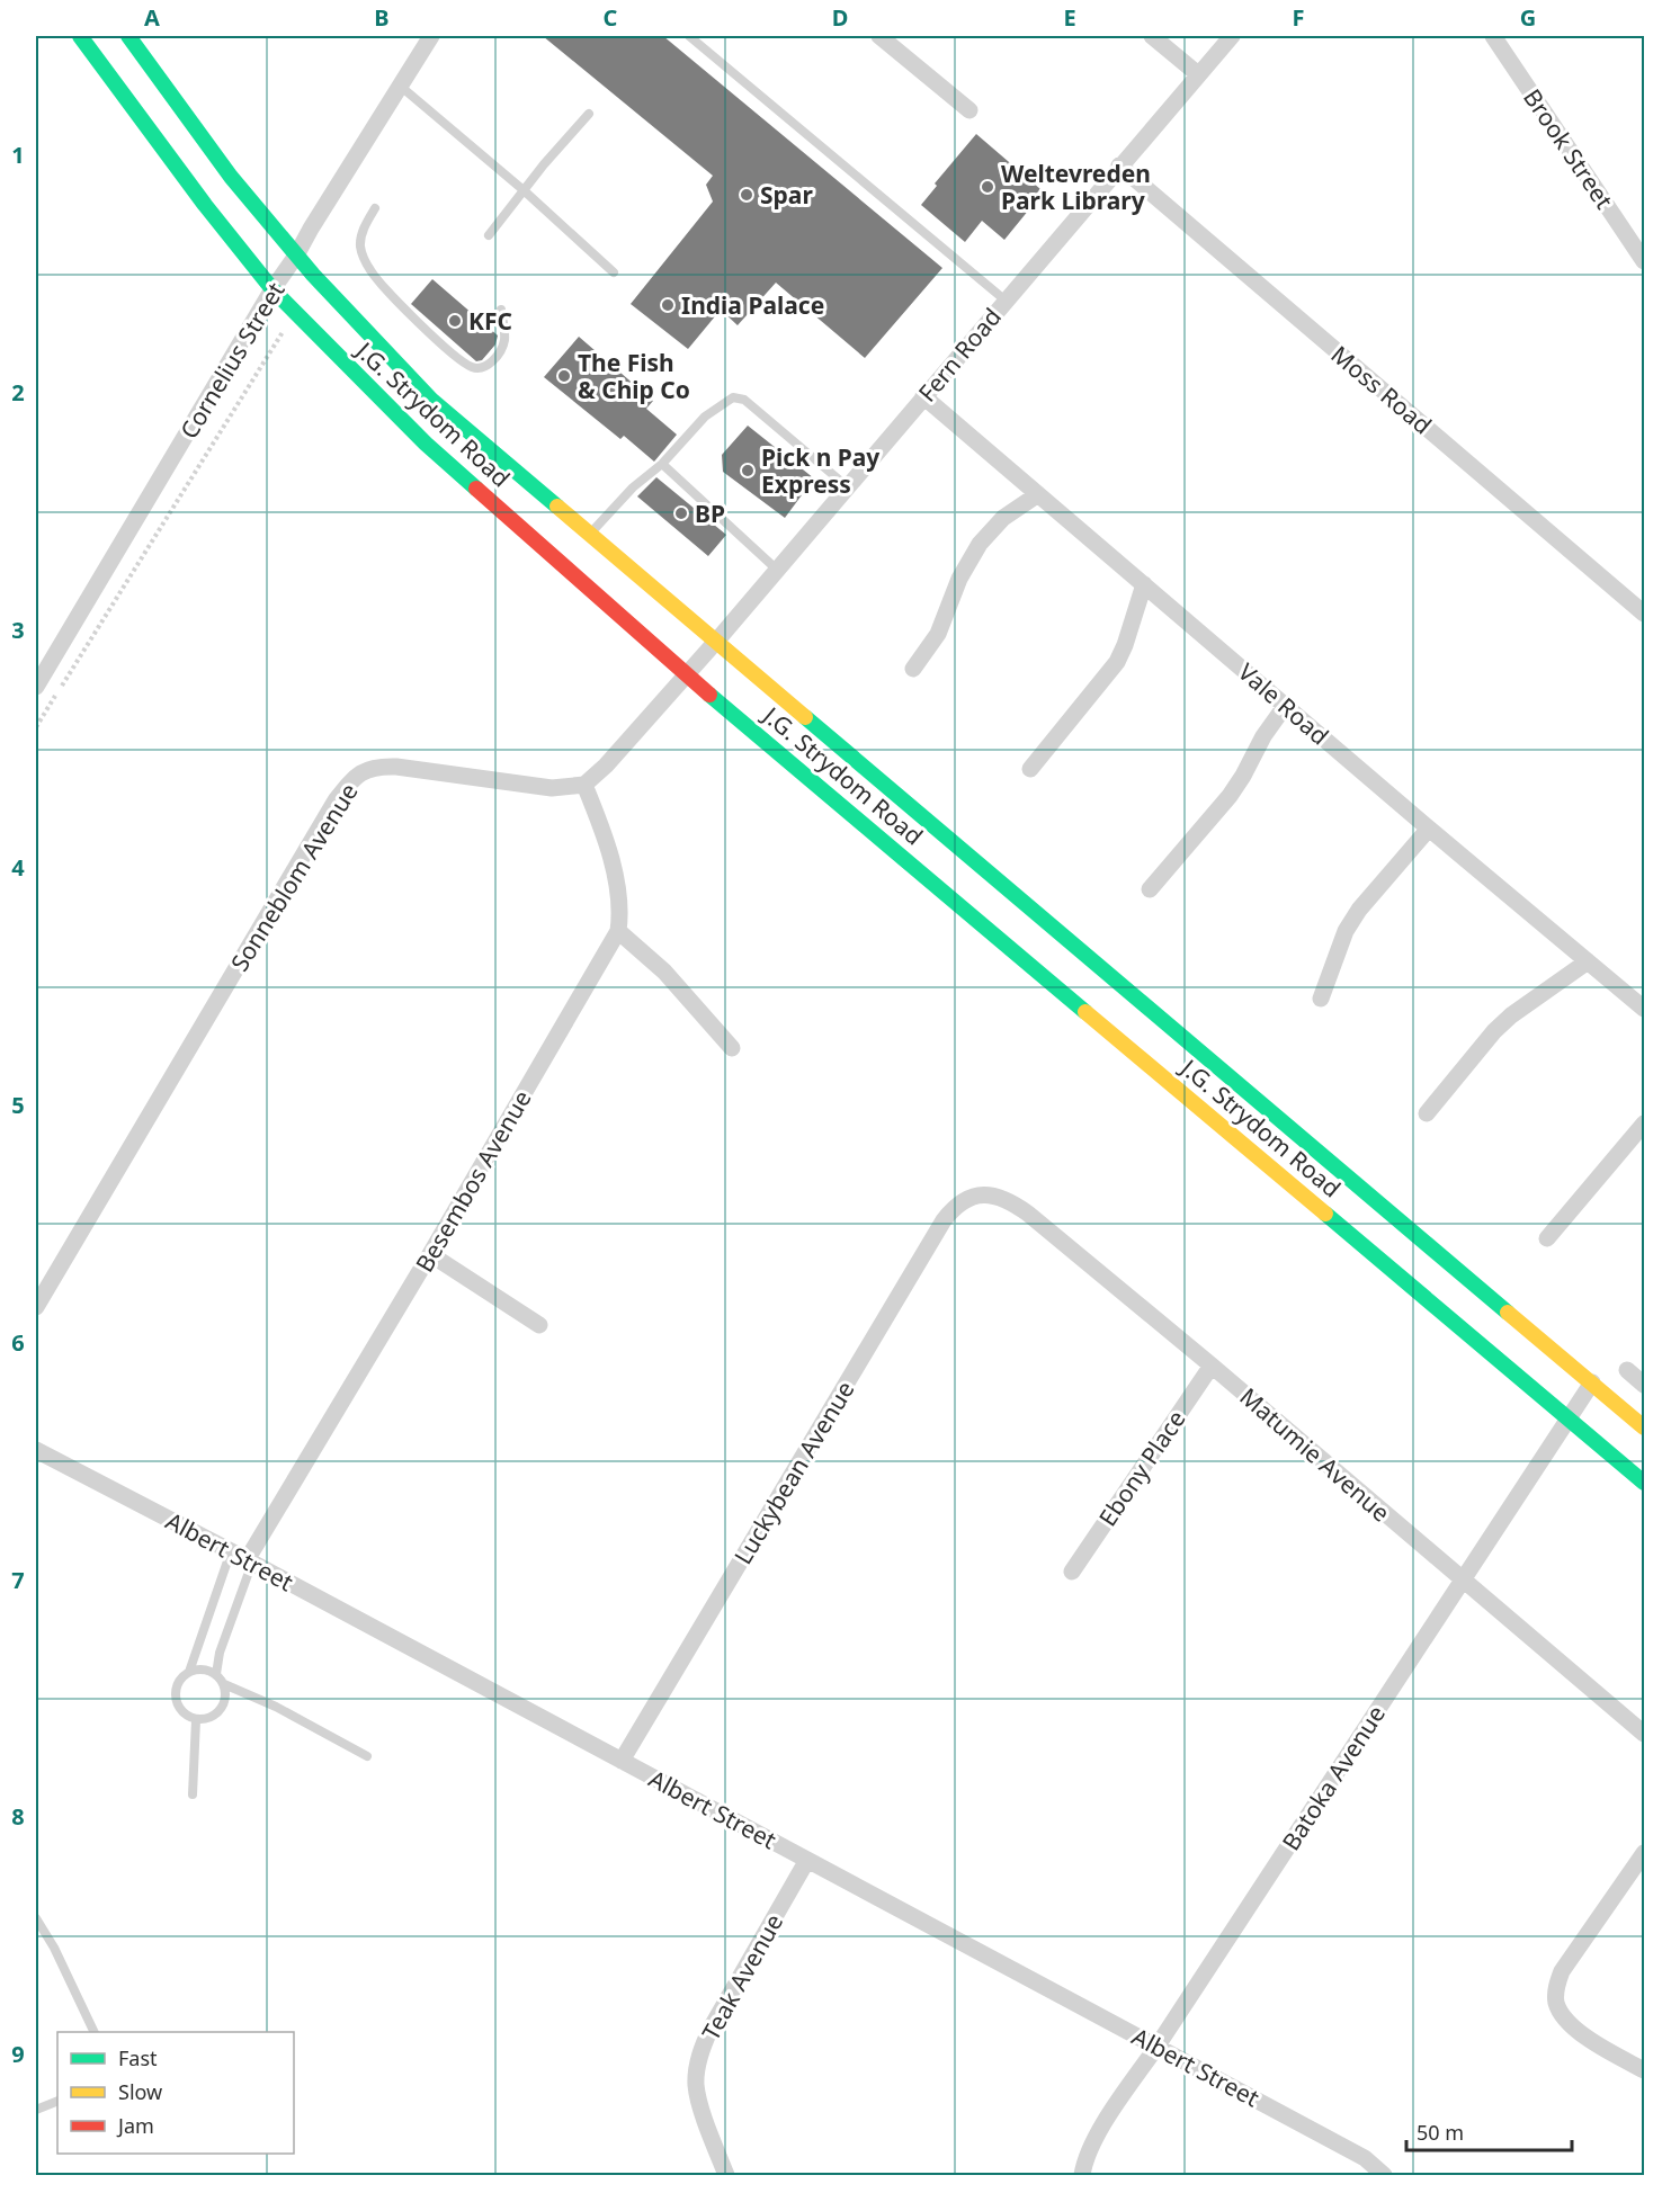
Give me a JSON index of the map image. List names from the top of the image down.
{
  "streets": {
    "street": [
      "Brook Street",
      "Fern Road",
      "Cornelius Street",
      "Moss Road",
      "J.G. Strydom Road",
      "Vale Road",
      "Sonneblom Avenue",
      "Besembos Avenue",
      "Matumie Avenue",
      "Ebony Place",
      "Luckybean Avenue",
      "Albert Street",
      "Batoka Avenue",
      "Teak Avenue"
    ]
  },
  "crossings": [
    ["Fern Road", "Moss Road"],
    ["Fern Road", "J.G. Strydom Road"],
    ["Fern Road", "Vale Road"],
    ["Cornelius Street", "J.G. Strydom Road"],
    ["J.G. Strydom Road", "Batoka Avenue"],
    ["Besembos Avenue", "Albert Street"],
    ["Matumie Avenue", "Ebony Place"],
    ["Matumie Avenue", "Luckybean Avenue"],
    ["Matumie Avenue", "Batoka Avenue"],
    ["Luckybean Avenue", "Albert Street"],
    ["Albert Street", "Batoka Avenue"],
    ["Albert Street", "Teak Avenue"]
  ],
  "places": [
    "Weltevreden Park Library",
    "Spar",
    "India Palace",
    "KFC",
    "The Fish & Chip Co",
    "Pick n Pay Express",
    "BP"
  ],
  "legend": ["Fast", "Slow", "Jam"],
  "scale_bar": "50 m",
  "grid": {
    "columns": [
      "A",
      "B",
      "C",
      "D",
      "E",
      "F",
      "G"
    ],
    "rows": [
      "1",
      "2",
      "3",
      "4",
      "5",
      "6",
      "7",
      "8",
      "9"
    ]
  }
}
